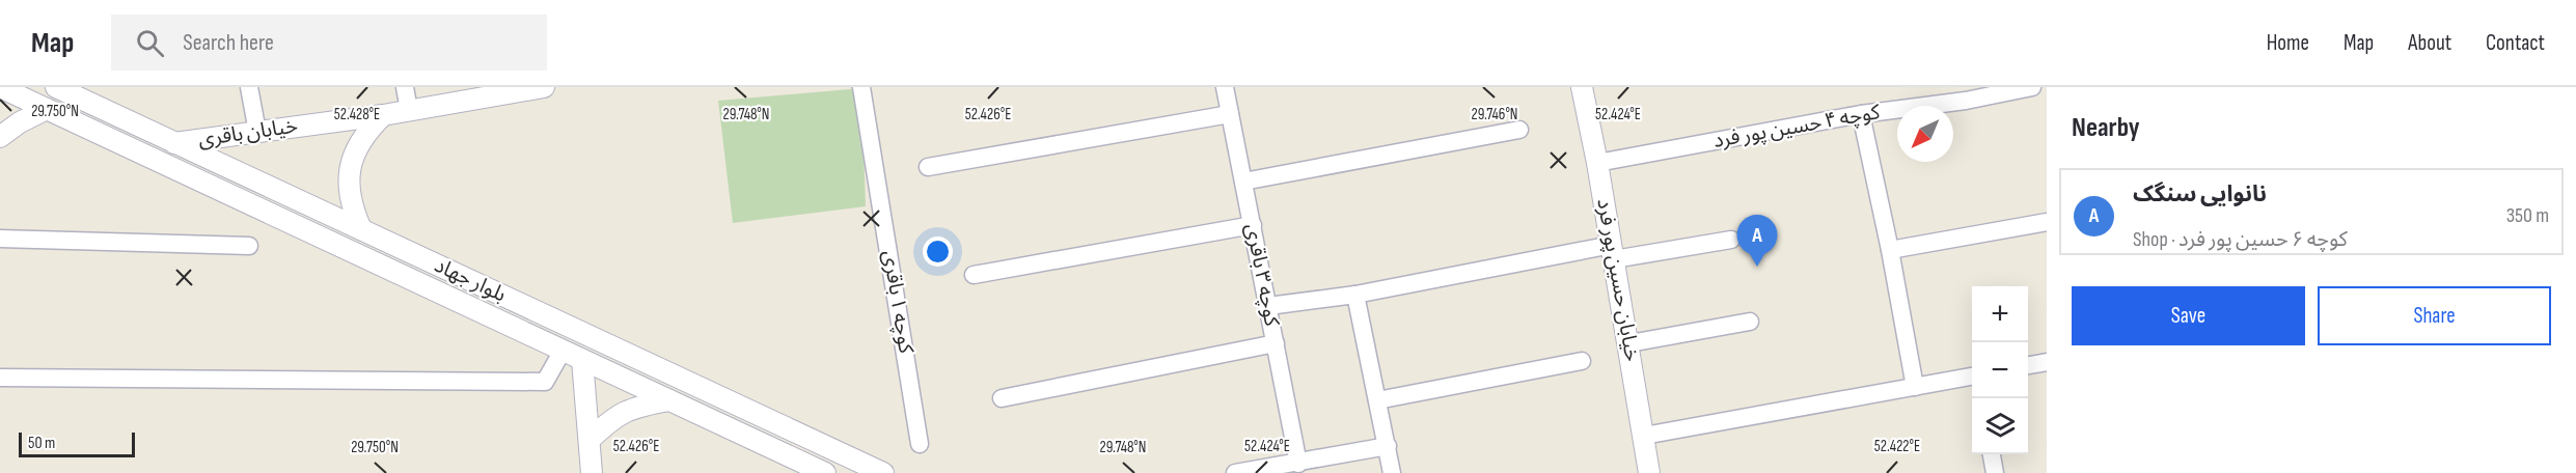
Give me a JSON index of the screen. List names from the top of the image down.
{
  "streets": {
    "street": [
      "کوچه ۴ حسین پور فرد",
      "خیابان باقری",
      "کوچه ۳ باقری",
      "بلوار جهاد",
      "خیابان حسین پور فرد",
      "کوچه ۱ باقری"
    ]
  },
  "crossings": [
    ["کوچه ۴ حسین پور فرد", "خیابان حسین پور فرد"],
    ["خیابان باقری", "بلوار جهاد"]
  ],
  "scale_bar": "50 m",
  "north": "bottom left",
  "page": {
    "header": "Map",
    "search": "Search here",
    "nav": [
      "Home",
      "Map",
      "About",
      "Contact"
    ],
    "heading": "Nearby",
    "list": [
      {
        "mark": "A",
        "name": "نانوایی سنگک",
        "note": "Shop · کوچه ۶ حسین پور فرد",
        "value": "350 m"
      }
    ],
    "pins": "A",
    "buttons": ["Save", "Share"],
    "map_buttons": ["+", "−"],
    "scale": "50 m"
  },
  "coordinates": [
    "29.750°N",
    "29.748°N",
    "29.746°N",
    "52.426°E",
    "52.428°E",
    "52.424°E",
    "52.422°E"
  ]
}
